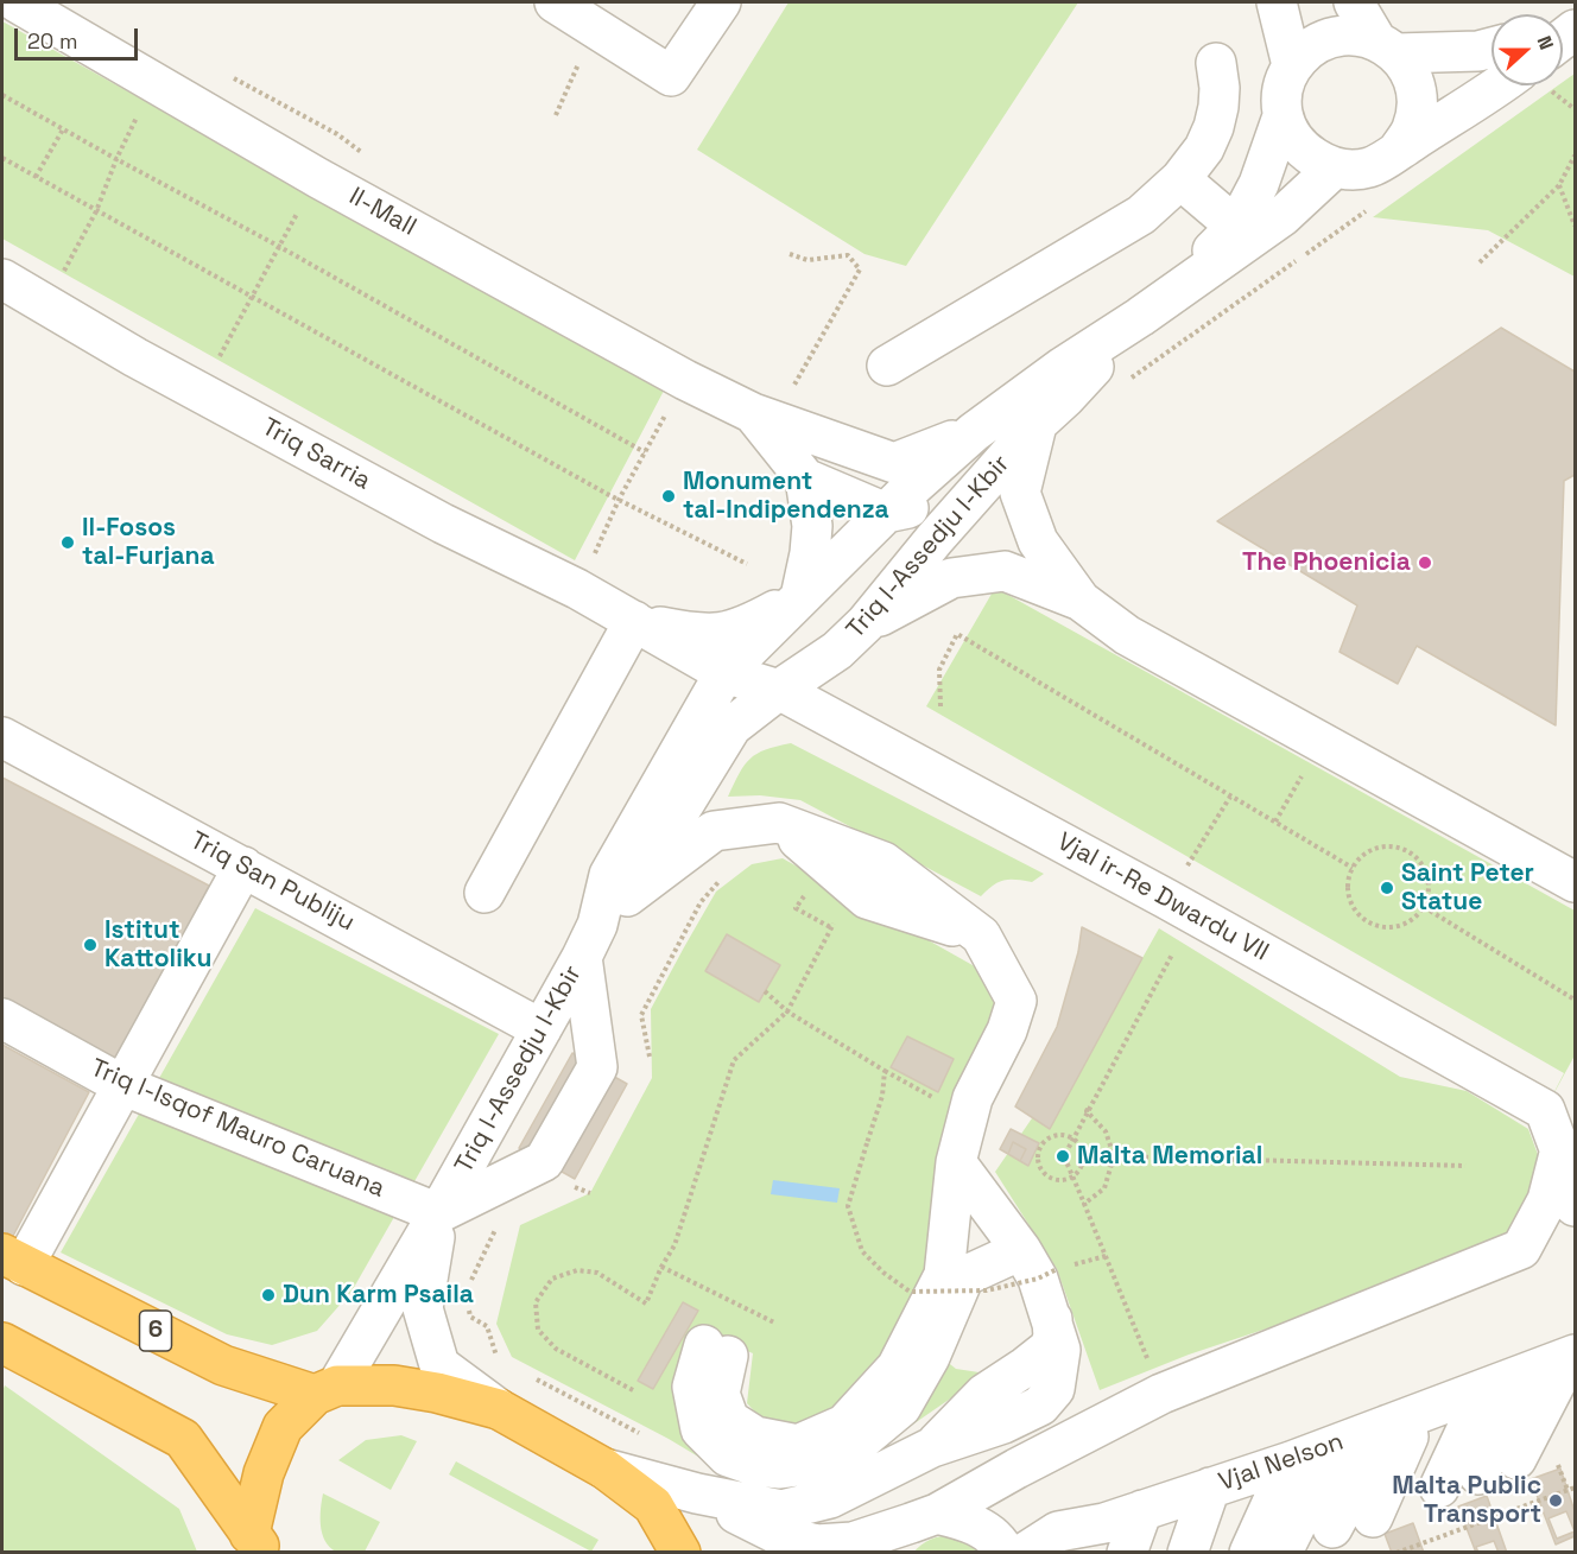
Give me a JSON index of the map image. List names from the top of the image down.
{
  "streets": {
    "highway": ["6"],
    "street": [
      "Il-Mall",
      "Triq Sarria",
      "Triq l-Assedju l-Kbir",
      "Triq San Publiju",
      "Vjal ir-Re Dwardu VII",
      "Triq l-Isqof Mauro Caruana",
      "Vjal Nelson"
    ]
  },
  "crossings": [
    ["Il-Mall", "Triq Sarria"],
    ["Il-Mall", "Triq l-Assedju l-Kbir"],
    ["Triq Sarria", "Triq l-Assedju l-Kbir"],
    ["Triq Sarria", "Vjal ir-Re Dwardu VII"],
    ["Triq l-Assedju l-Kbir", "Triq San Publiju"],
    ["Triq l-Assedju l-Kbir", "Vjal ir-Re Dwardu VII"],
    ["Triq l-Assedju l-Kbir", "Triq l-Isqof Mauro Caruana"],
    ["Triq l-Assedju l-Kbir", "6"]
  ],
  "places": [
    "Monument tal-Indipendenza",
    "Il-Fosos tal-Furjana",
    "The Phoenicia",
    "Saint Peter Statue",
    "Istitut Kattoliku",
    "Malta Memorial",
    "Dun Karm Psaila",
    "Malta Public Transport"
  ],
  "scale_bar": "20 m",
  "north": "right"
}
